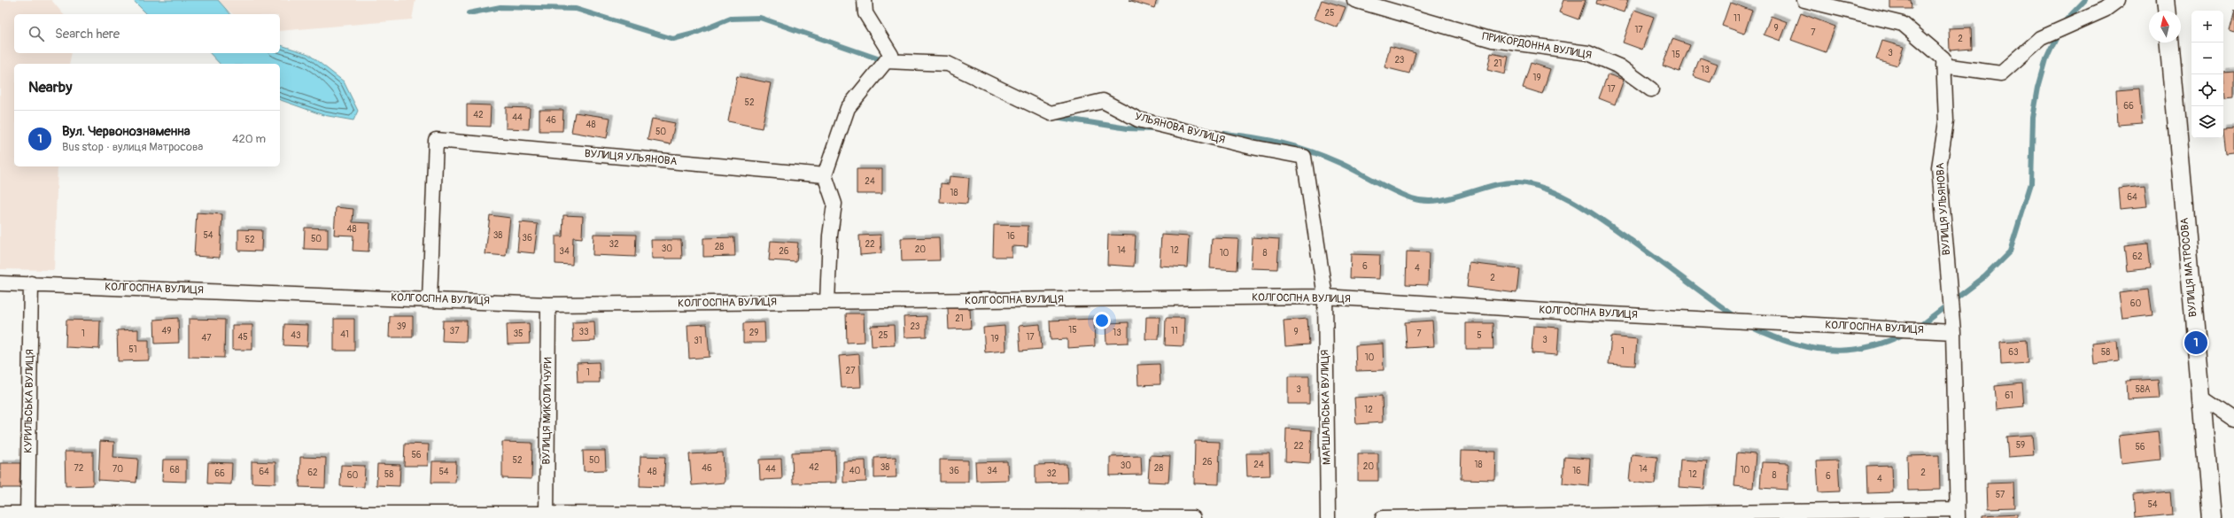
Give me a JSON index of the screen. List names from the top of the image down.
{
  "streets": {
    "street": [
      "ПРИКОРДОННА ВУЛИЦЯ",
      "УЛЬЯНОВА ВУЛИЦЯ",
      "ВУЛИЦЯ УЛЬЯНОВА",
      "ВУЛИЦЯ МАТРОСОВА",
      "КОЛГОСПНА ВУЛИЦЯ",
      "КУРИЛЬСЬКА ВУЛИЦЯ",
      "МАРШАЛЬСЬКА ВУЛИЦЯ",
      "ВУЛИЦЯ МИКОЛИ ЧУРИ"
    ]
  },
  "crossings": [
    ["УЛЬЯНОВА ВУЛИЦЯ", "КОЛГОСПНА ВУЛИЦЯ"],
    ["УЛЬЯНОВА ВУЛИЦЯ", "МАРШАЛЬСЬКА ВУЛИЦЯ"],
    ["ВУЛИЦЯ УЛЬЯНОВА", "КОЛГОСПНА ВУЛИЦЯ"],
    ["КОЛГОСПНА ВУЛИЦЯ", "КУРИЛЬСЬКА ВУЛИЦЯ"],
    ["КОЛГОСПНА ВУЛИЦЯ", "МАРШАЛЬСЬКА ВУЛИЦЯ"],
    ["КОЛГОСПНА ВУЛИЦЯ", "ВУЛИЦЯ МИКОЛИ ЧУРИ"]
  ],
  "house_numbers": [
    "25",
    "11",
    "9",
    "17",
    "7",
    "2",
    "3",
    "15",
    "23",
    "21",
    "13",
    "19",
    "17",
    "52",
    "66",
    "42",
    "44",
    "46",
    "48",
    "50",
    "24",
    "18",
    "64",
    "48",
    "54",
    "38",
    "16",
    "36",
    "50",
    "52",
    "32",
    "22",
    "28",
    "30",
    "20",
    "14",
    "12",
    "34",
    "26",
    "10",
    "8",
    "62",
    "6",
    "4",
    "2",
    "60",
    "21",
    "39",
    "23",
    "15",
    "49",
    "37",
    "11",
    "33",
    "9",
    "29",
    "13",
    "1",
    "35",
    "7",
    "41",
    "43",
    "25",
    "5",
    "45",
    "17",
    "47",
    "19",
    "3",
    "31",
    "51",
    "1",
    "63",
    "58",
    "10",
    "27",
    "1",
    "3",
    "58А",
    "61",
    "12",
    "59",
    "22",
    "56",
    "56",
    "52",
    "50",
    "26",
    "24",
    "18",
    "30",
    "20",
    "42",
    "38",
    "72",
    "46",
    "28",
    "70",
    "44",
    "14",
    "68",
    "10",
    "40",
    "36",
    "34",
    "16",
    "64",
    "54",
    "48",
    "62",
    "2",
    "66",
    "32",
    "58",
    "12",
    "60",
    "8",
    "6",
    "4",
    "57",
    "54"
  ],
  "north": "top",
  "page": {
    "map_buttons": ["+", "−"],
    "search": "Search here",
    "heading": "Nearby",
    "list": [
      {
        "mark": "1",
        "name": "Вул. Червонознаменна",
        "note": "Bus stop · вулиця Матросова",
        "value": "420 m"
      }
    ],
    "pins": "1"
  }
}
